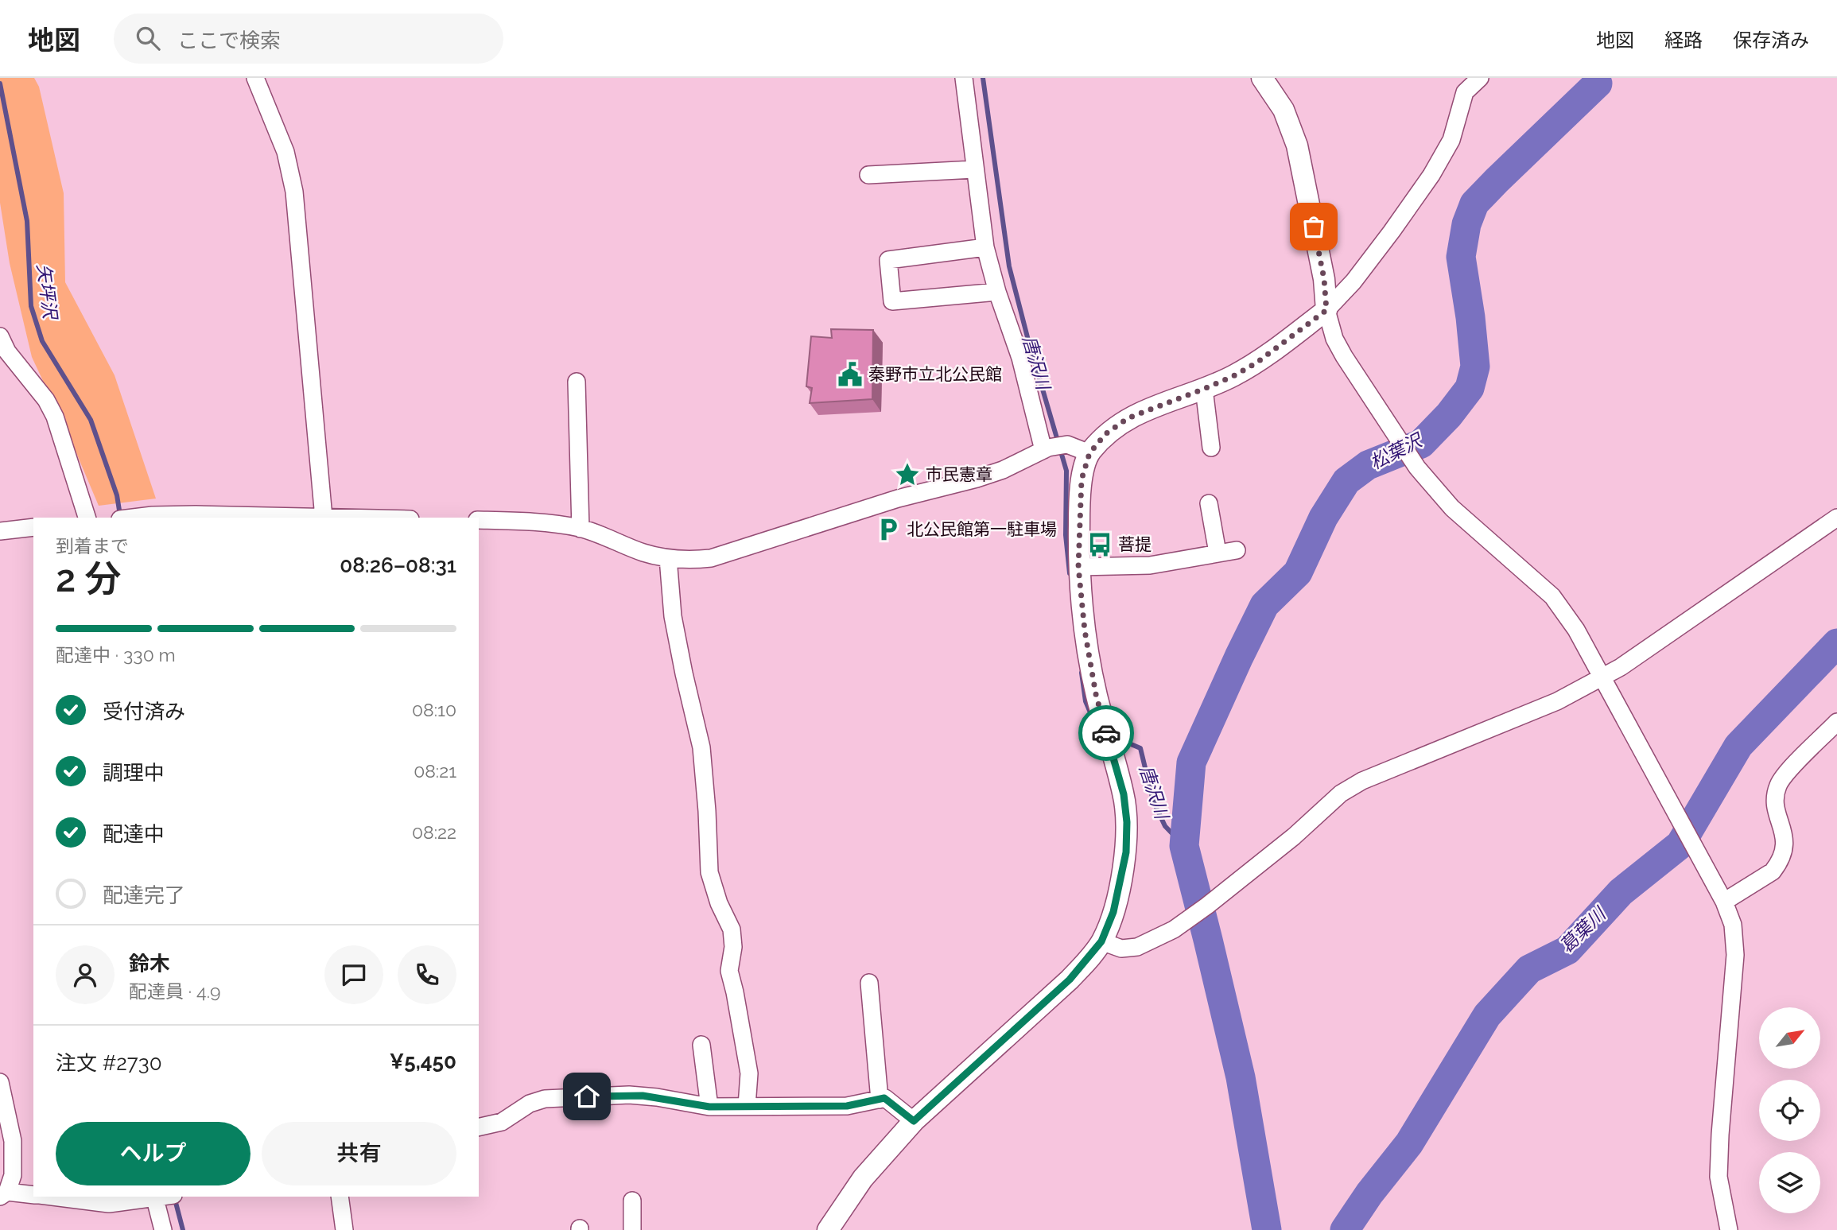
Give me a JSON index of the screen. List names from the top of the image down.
{
  "water": [
    "矢坪沢",
    "唐沢川",
    "松葉沢",
    "葛葉川"
  ],
  "places": {
    "public building": ["秦野市立北公民館"],
    "place": ["市民憲章"],
    "parking": ["北公民館第一駐車場"],
    "bus stop": ["菩提"]
  },
  "north": "top right",
  "page": {
    "header": "地図",
    "search": "ここで検索",
    "nav": ["地図", "経路", "保存済み"],
    "heading": ["2 分", "到着まで", "08:26–08:31"],
    "panel": [
      "鈴木",
      "配達員 · 4.9",
      "注文 #2730",
      "¥5,450"
    ],
    "bar": "配達中 · 330 m",
    "list": [
      ["受付済み", "08:10"],
      ["調理中", "08:21"],
      ["配達中", "08:22"],
      "配達完了"
    ],
    "buttons": ["ヘルプ", "共有"]
  }
}
